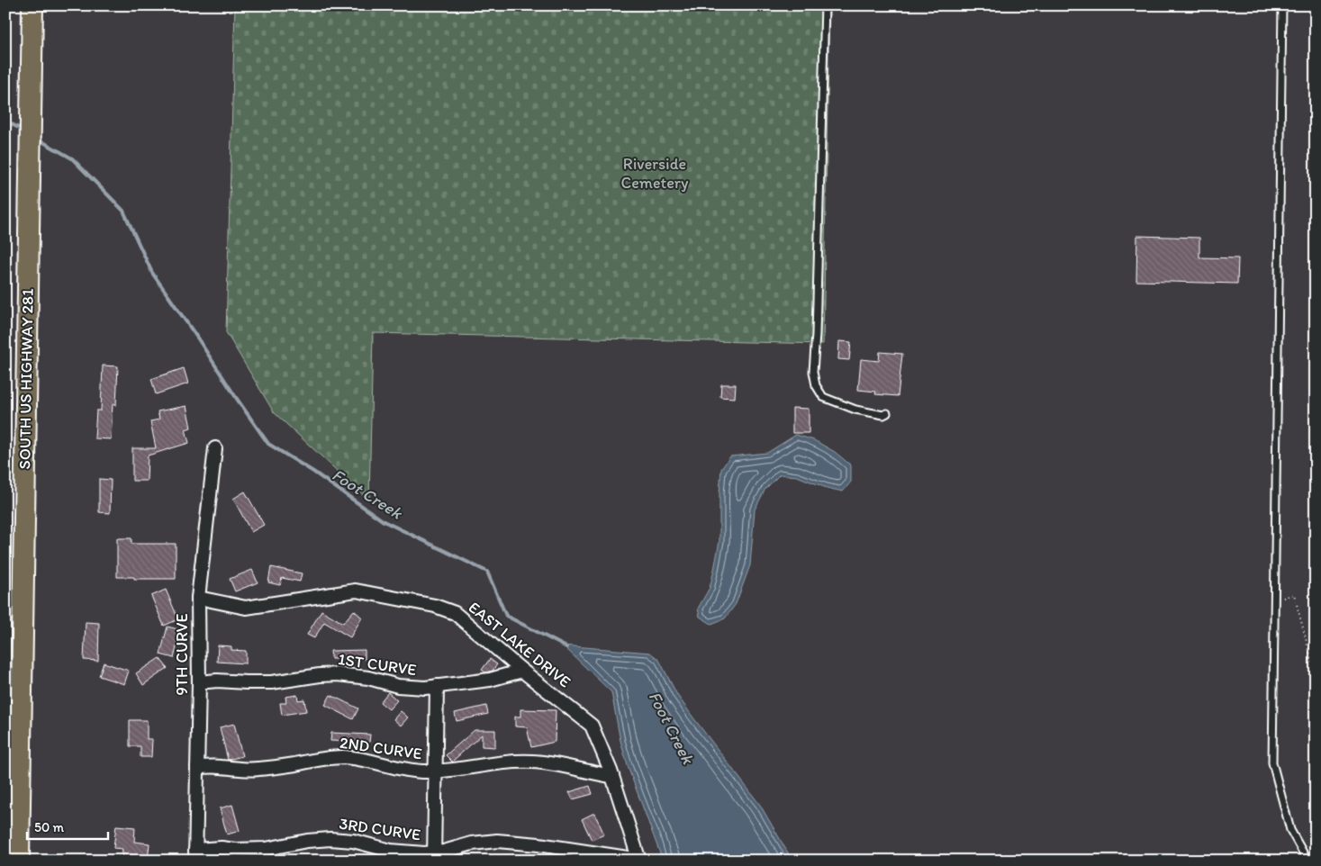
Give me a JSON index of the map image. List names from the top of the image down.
{
  "streets": {
    "highway": ["SOUTH US HIGHWAY 281"],
    "street": [
      "EAST LAKE DRIVE",
      "9TH CURVE",
      "1ST CURVE",
      "2ND CURVE",
      "3RD CURVE"
    ]
  },
  "crossings": [
    ["EAST LAKE DRIVE", "9TH CURVE"],
    ["EAST LAKE DRIVE", "1ST CURVE"],
    ["EAST LAKE DRIVE", "2ND CURVE"],
    ["EAST LAKE DRIVE", "3RD CURVE"],
    ["9TH CURVE", "1ST CURVE"],
    ["9TH CURVE", "2ND CURVE"],
    ["9TH CURVE", "3RD CURVE"]
  ],
  "water": ["Foot Creek"],
  "parks": ["Riverside Cemetery"],
  "scale_bar": "50 m"
}
